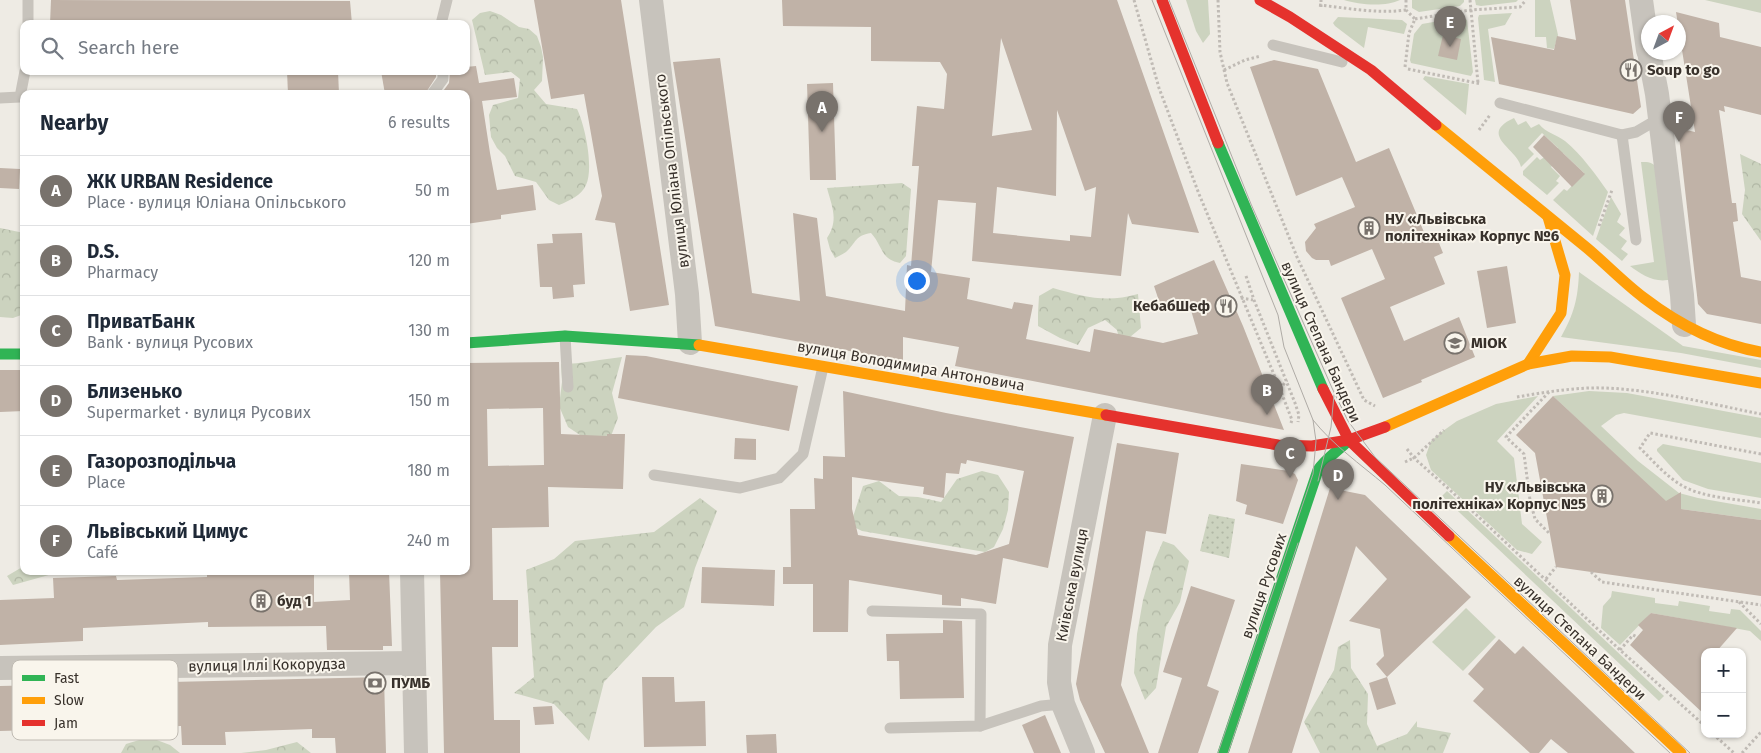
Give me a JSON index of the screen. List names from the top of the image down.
{
  "streets": {
    "main road": ["вулиця Степана Бандери", "вулиця Володимира Антоновича", "вулиця Русових"],
    "street": ["вулиця Юліана Опільського", "Київська вулиця", "вулиця Іллі Кокорудза"]
  },
  "crossings": [
    ["вулиця Юліана Опільського", "вулиця Володимира Антоновича"],
    ["вулиця Степана Бандери", "вулиця Володимира Антоновича"],
    ["вулиця Степана Бандери", "вулиця Русових"],
    ["вулиця Володимира Антоновича", "Київська вулиця"],
    ["вулиця Володимира Антоновича", "вулиця Русових"]
  ],
  "places": {
    "restaurant": ["Soup to go", "КебабШеф"],
    "building": ["НУ «Львівська політехніка» Корпус №6", "НУ «Львівська політехніка» Корпус №5", "буд 1"],
    "school or university": ["МІОК"],
    "bank": ["ПУМБ"]
  },
  "legend": ["Fast", "Slow", "Jam"],
  "north": "top right",
  "page": {
    "pins": [
      "E",
      "A",
      "F",
      "B",
      "C",
      "D"
    ],
    "search": "Search here",
    "heading": ["Nearby", "6 results"],
    "list": [
      {
        "mark": "A",
        "name": "ЖК URBAN Residence",
        "note": "Place · вулиця Юліана Опільського",
        "value": "50 m"
      },
      {
        "mark": "B",
        "name": "D.S.",
        "note": "Pharmacy",
        "value": "120 m"
      },
      {
        "mark": "C",
        "name": "ПриватБанк",
        "note": "Bank · вулиця Русових",
        "value": "130 m"
      },
      {
        "mark": "D",
        "name": "Близенько",
        "note": "Supermarket · вулиця Русових",
        "value": "150 m"
      },
      {
        "mark": "E",
        "name": "Газорозподільча",
        "note": "Place",
        "value": "180 m"
      },
      {
        "mark": "F",
        "name": "Львівський Цимус",
        "note": "Café",
        "value": "240 m"
      }
    ],
    "map_buttons": ["+", "−"]
  }
}
